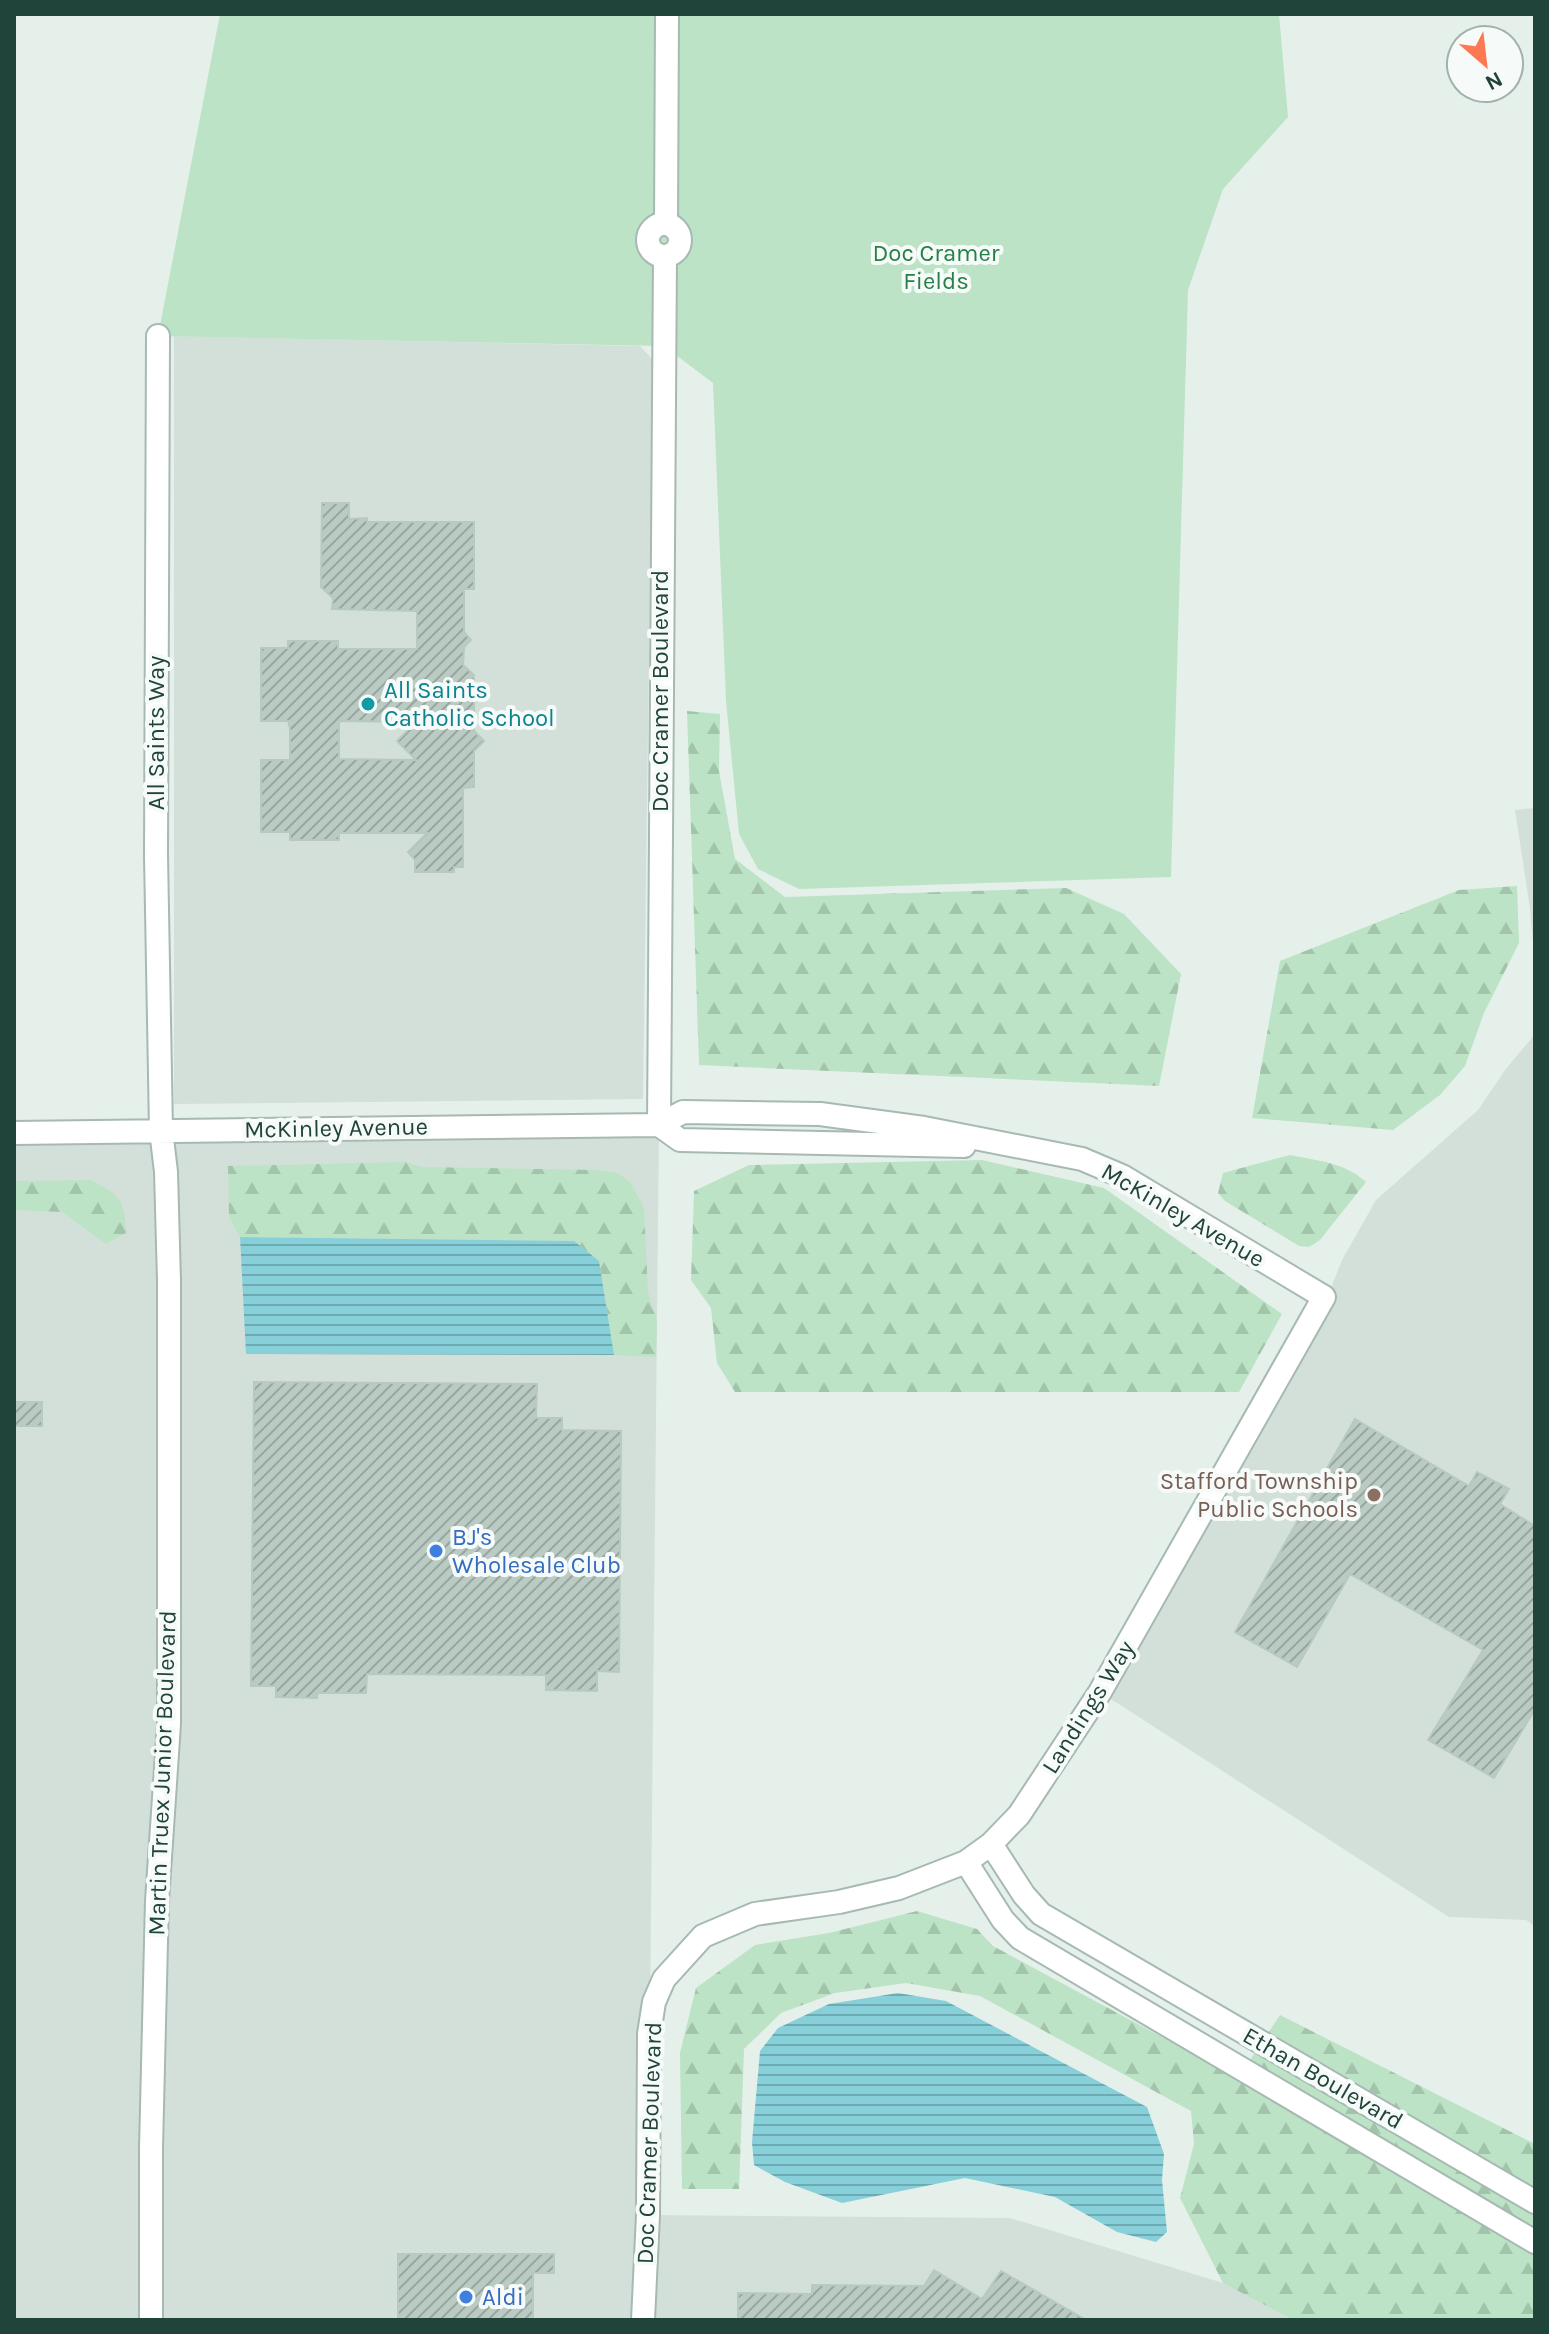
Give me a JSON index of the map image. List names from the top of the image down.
{
  "streets": {
    "street": [
      "Doc Cramer Boulevard",
      "All Saints Way",
      "McKinley Avenue",
      "Landings Way",
      "Martin Truex Junior Boulevard",
      "Ethan Boulevard"
    ]
  },
  "crossings": [
    ["Doc Cramer Boulevard", "McKinley Avenue"],
    ["Doc Cramer Boulevard", "Landings Way"],
    ["All Saints Way", "McKinley Avenue"],
    ["All Saints Way", "Martin Truex Junior Boulevard"],
    ["McKinley Avenue", "Landings Way"],
    ["McKinley Avenue", "Martin Truex Junior Boulevard"],
    ["Landings Way", "Ethan Boulevard"]
  ],
  "parks": ["Doc Cramer Fields"],
  "places": [
    "All Saints Catholic School",
    "Stafford Township Public Schools",
    "BJ's Wholesale Club",
    "Aldi"
  ],
  "north": "bottom right"
}
